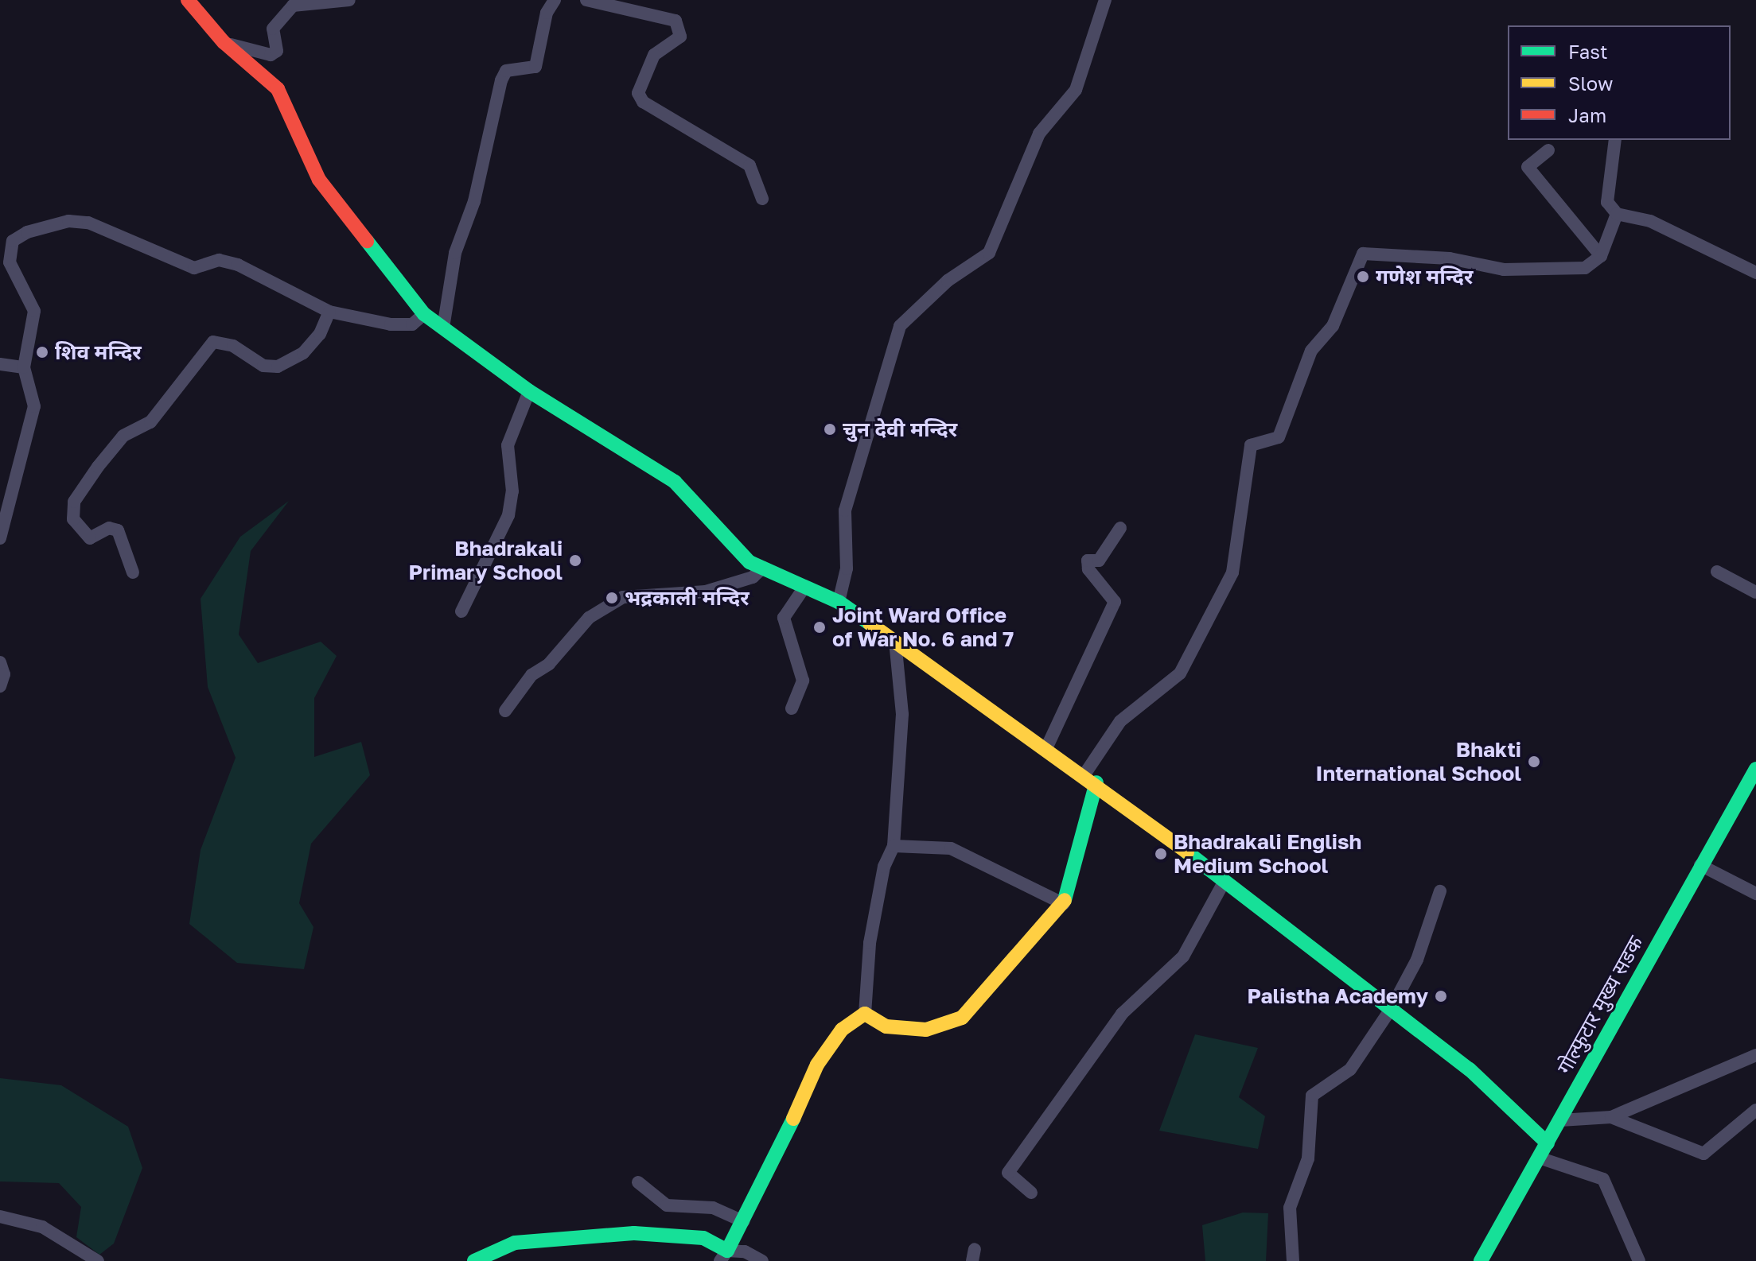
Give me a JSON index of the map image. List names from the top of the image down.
{
  "streets": {
    "street": ["गोल्फुटार मुख्य सडक"]
  },
  "places": [
    "गणेश मन्दिर",
    "शिव मन्दिर",
    "चुन देवी मन्दिर",
    "Bhadrakali Primary School",
    "भद्रकाली मन्दिर",
    "Joint Ward Office of War No. 6 and 7",
    "Bhakti International School",
    "Bhadrakali English Medium School",
    "Palistha Academy"
  ],
  "legend": ["Fast", "Slow", "Jam"]
}
